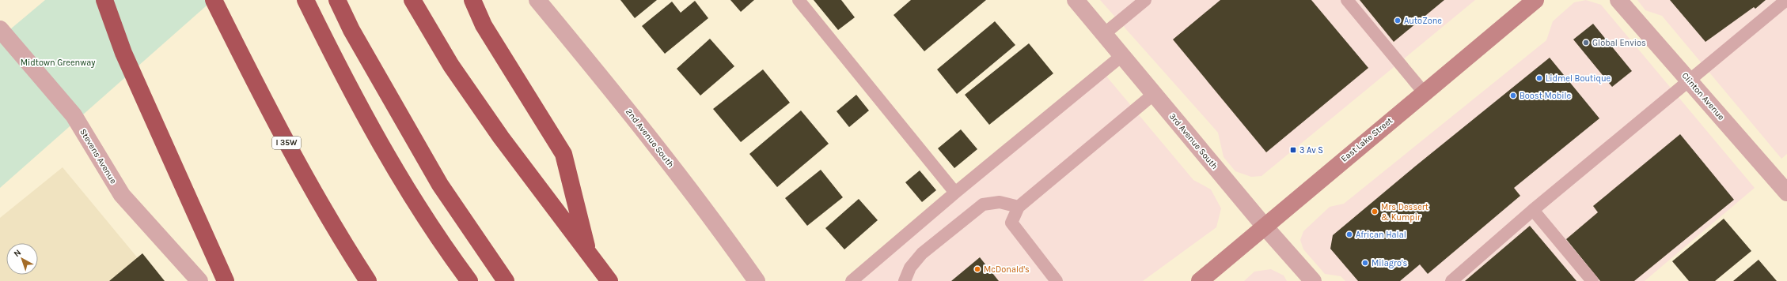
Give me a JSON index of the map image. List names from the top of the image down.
{
  "streets": {
    "highway": ["I 35W"],
    "main road": ["East Lake Street"],
    "street": [
      "Clinton Avenue",
      "2nd Avenue South",
      "3rd Avenue South",
      "Stevens Avenue"
    ]
  },
  "crossings": [
    ["East Lake Street", "3rd Avenue South"]
  ],
  "parks": ["Midtown Greenway"],
  "places": {
    "other": [
      "AutoZone",
      "Global Envios",
      "Lidmel Boutique",
      "Boost Mobile",
      "Mrs Dessert & Kumpir",
      "African Halal",
      "Milagro's",
      "McDonald's"
    ],
    "transit": ["3 Av S"]
  },
  "north": "top left"
}
